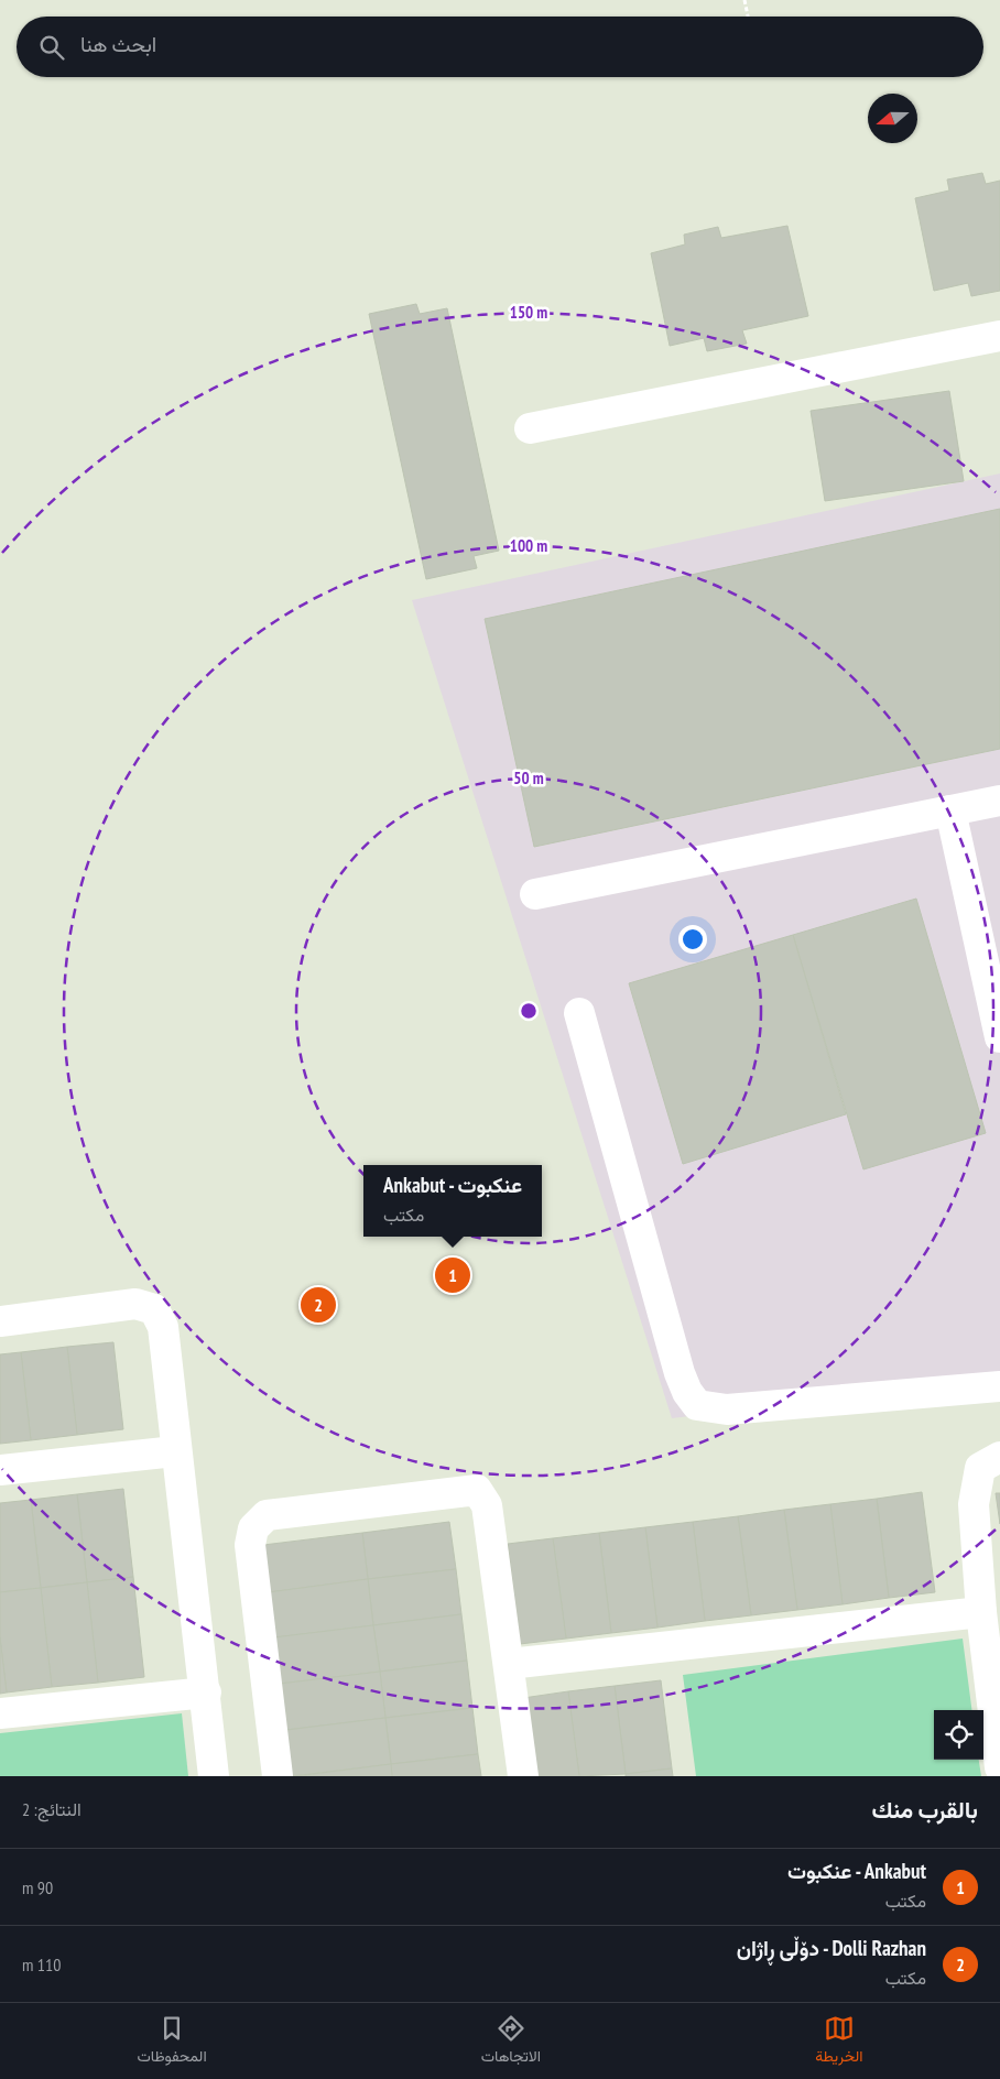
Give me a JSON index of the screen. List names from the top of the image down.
{
  "north": "left",
  "page": {
    "search": "ابحث هنا",
    "popup": ["Ankabut - عنکبوت", "مكتب"],
    "pins": ["1", "2"],
    "heading": ["بالقرب منك", "النتائج: 2"],
    "list": [
      {
        "mark": "1",
        "name": "Ankabut - عنکبوت",
        "note": "مكتب",
        "value": "90 m"
      },
      {
        "mark": "2",
        "name": "Dolli Razhan - دۆڵی ڕاژان",
        "note": "مكتب",
        "value": "110 m"
      }
    ],
    "nav": ["الخريطة", "الاتجاهات", "المحفوظات"]
  },
  "rings": ["150 m", "100 m", "50 m"]
}
